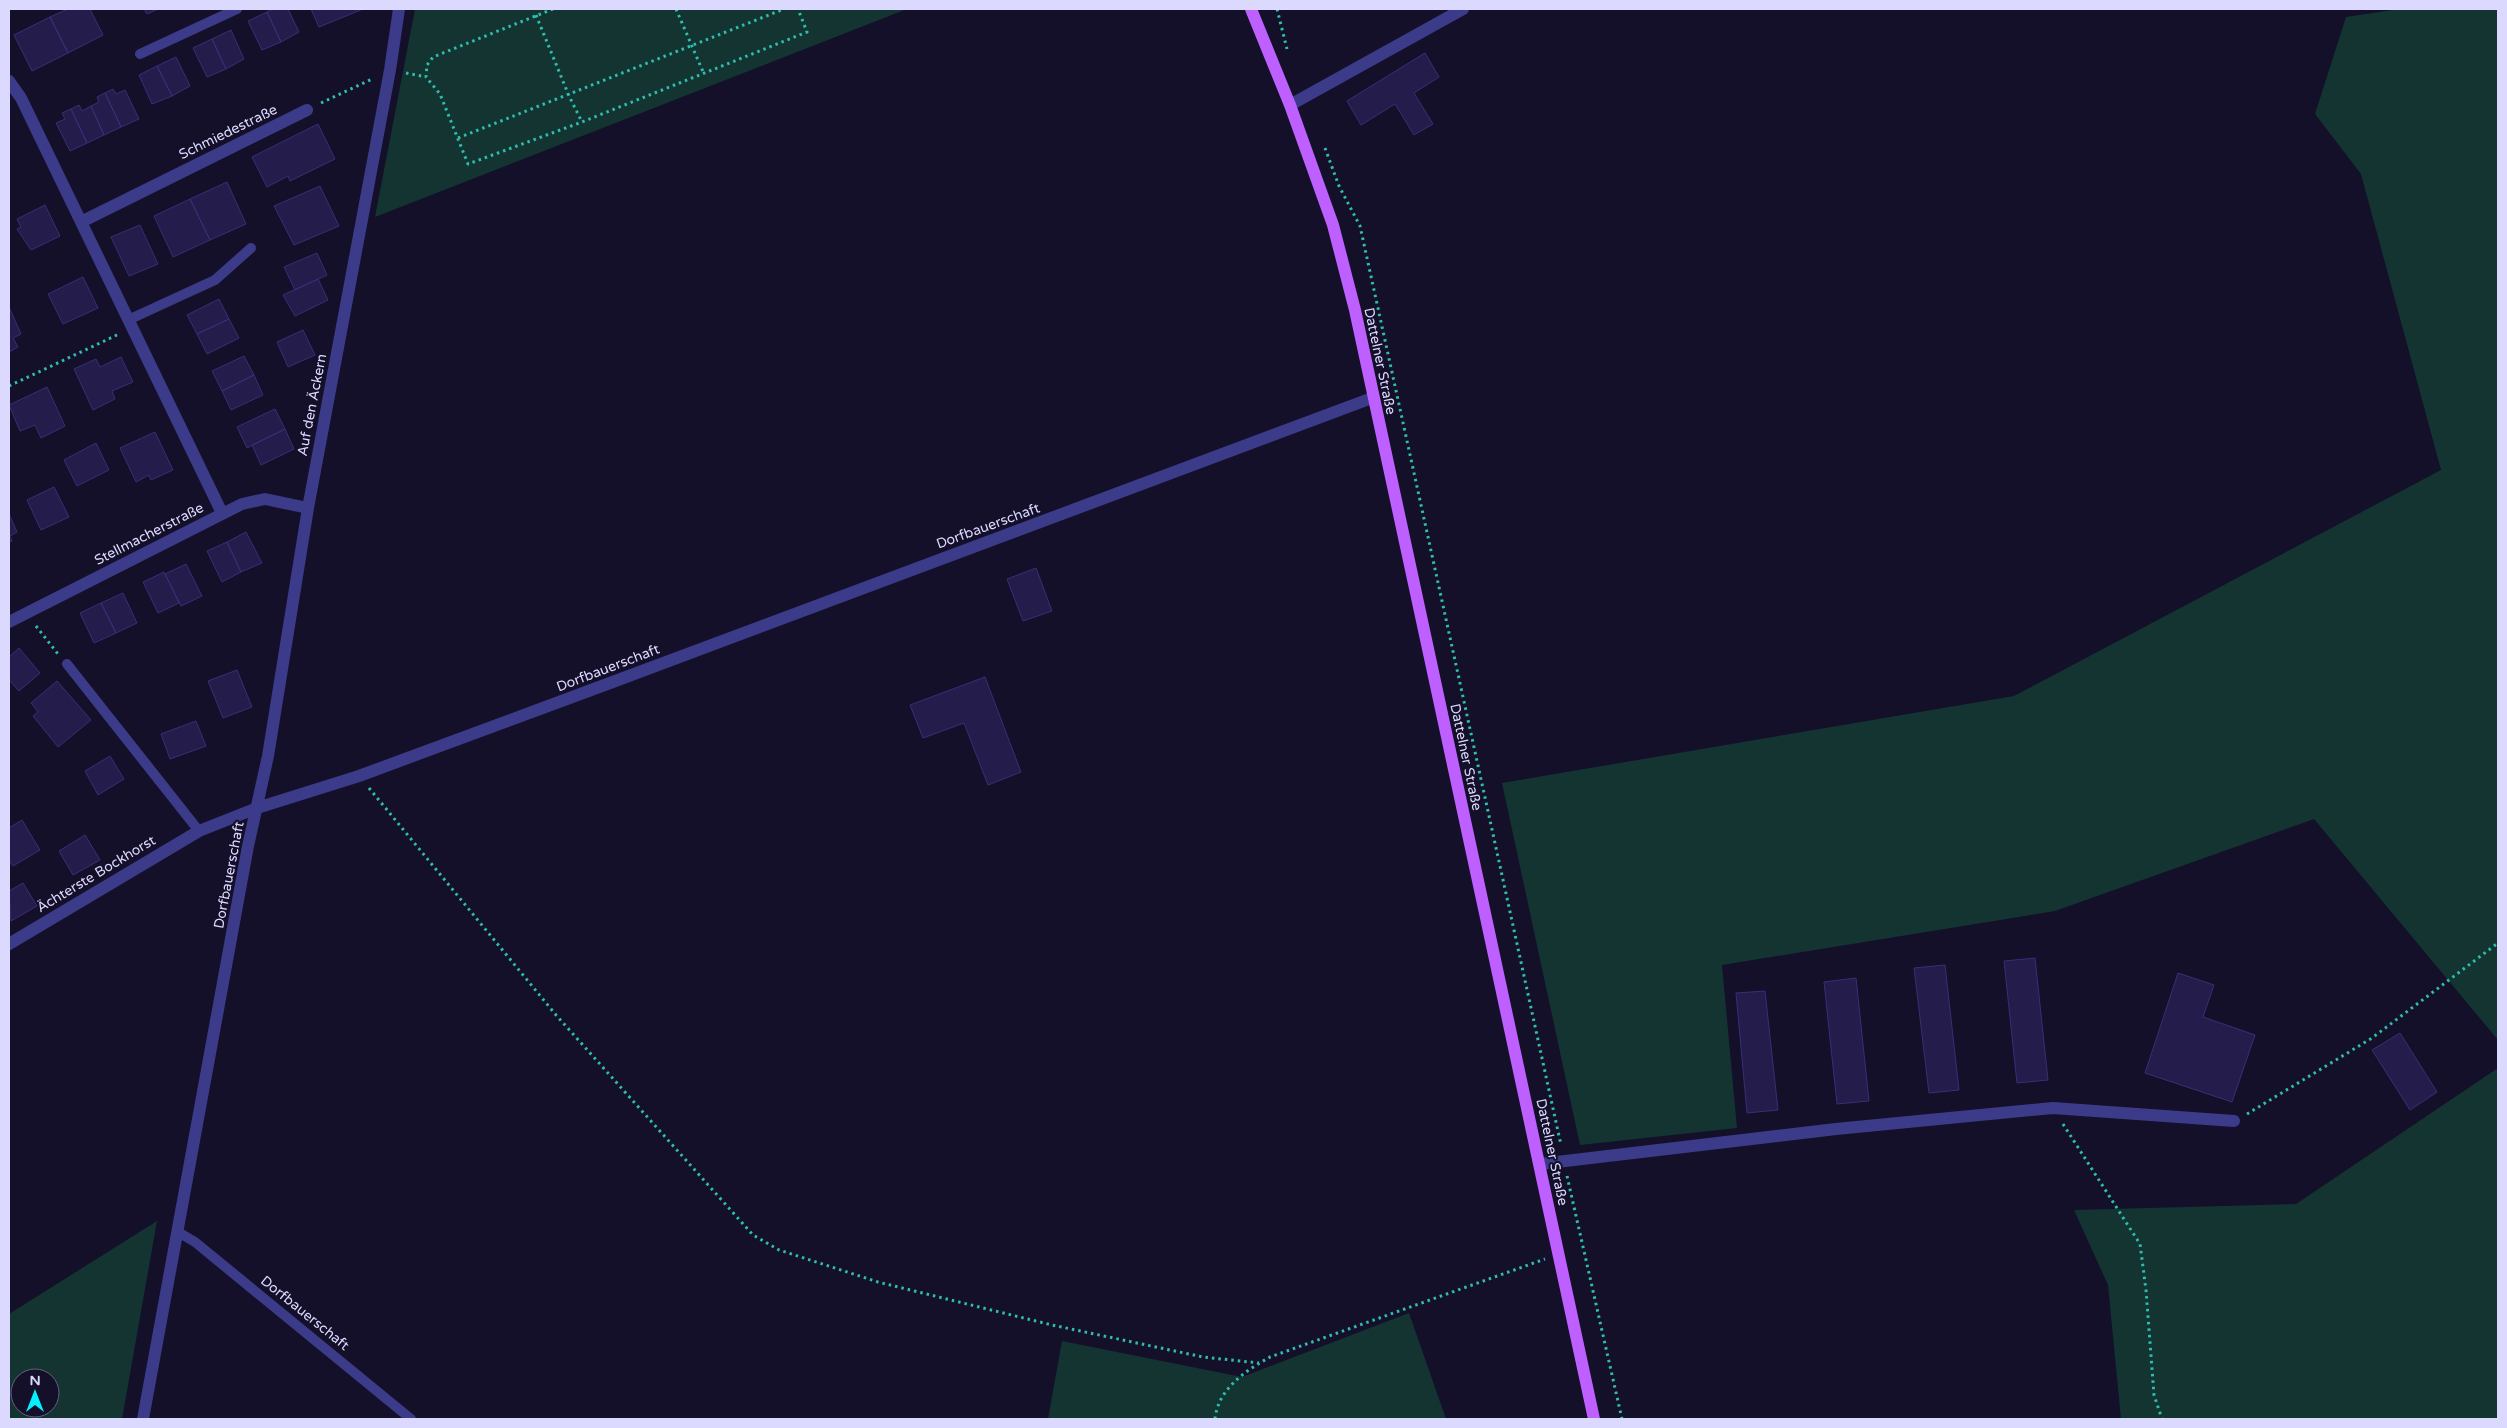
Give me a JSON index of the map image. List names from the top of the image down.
{
  "streets": {
    "main road": ["Dattelner Straße"],
    "street": [
      "Schmiedestraße",
      "Auf den Äckern",
      "Dorfbauerschaft",
      "Stellmacherstraße",
      "Ächterste Bockhorst"
    ]
  },
  "crossings": [
    ["Dattelner Straße", "Dorfbauerschaft"],
    ["Auf den Äckern", "Dorfbauerschaft"],
    ["Auf den Äckern", "Stellmacherstraße"],
    ["Auf den Äckern", "Ächterste Bockhorst"],
    ["Dorfbauerschaft", "Ächterste Bockhorst"]
  ],
  "north": "top"
}
